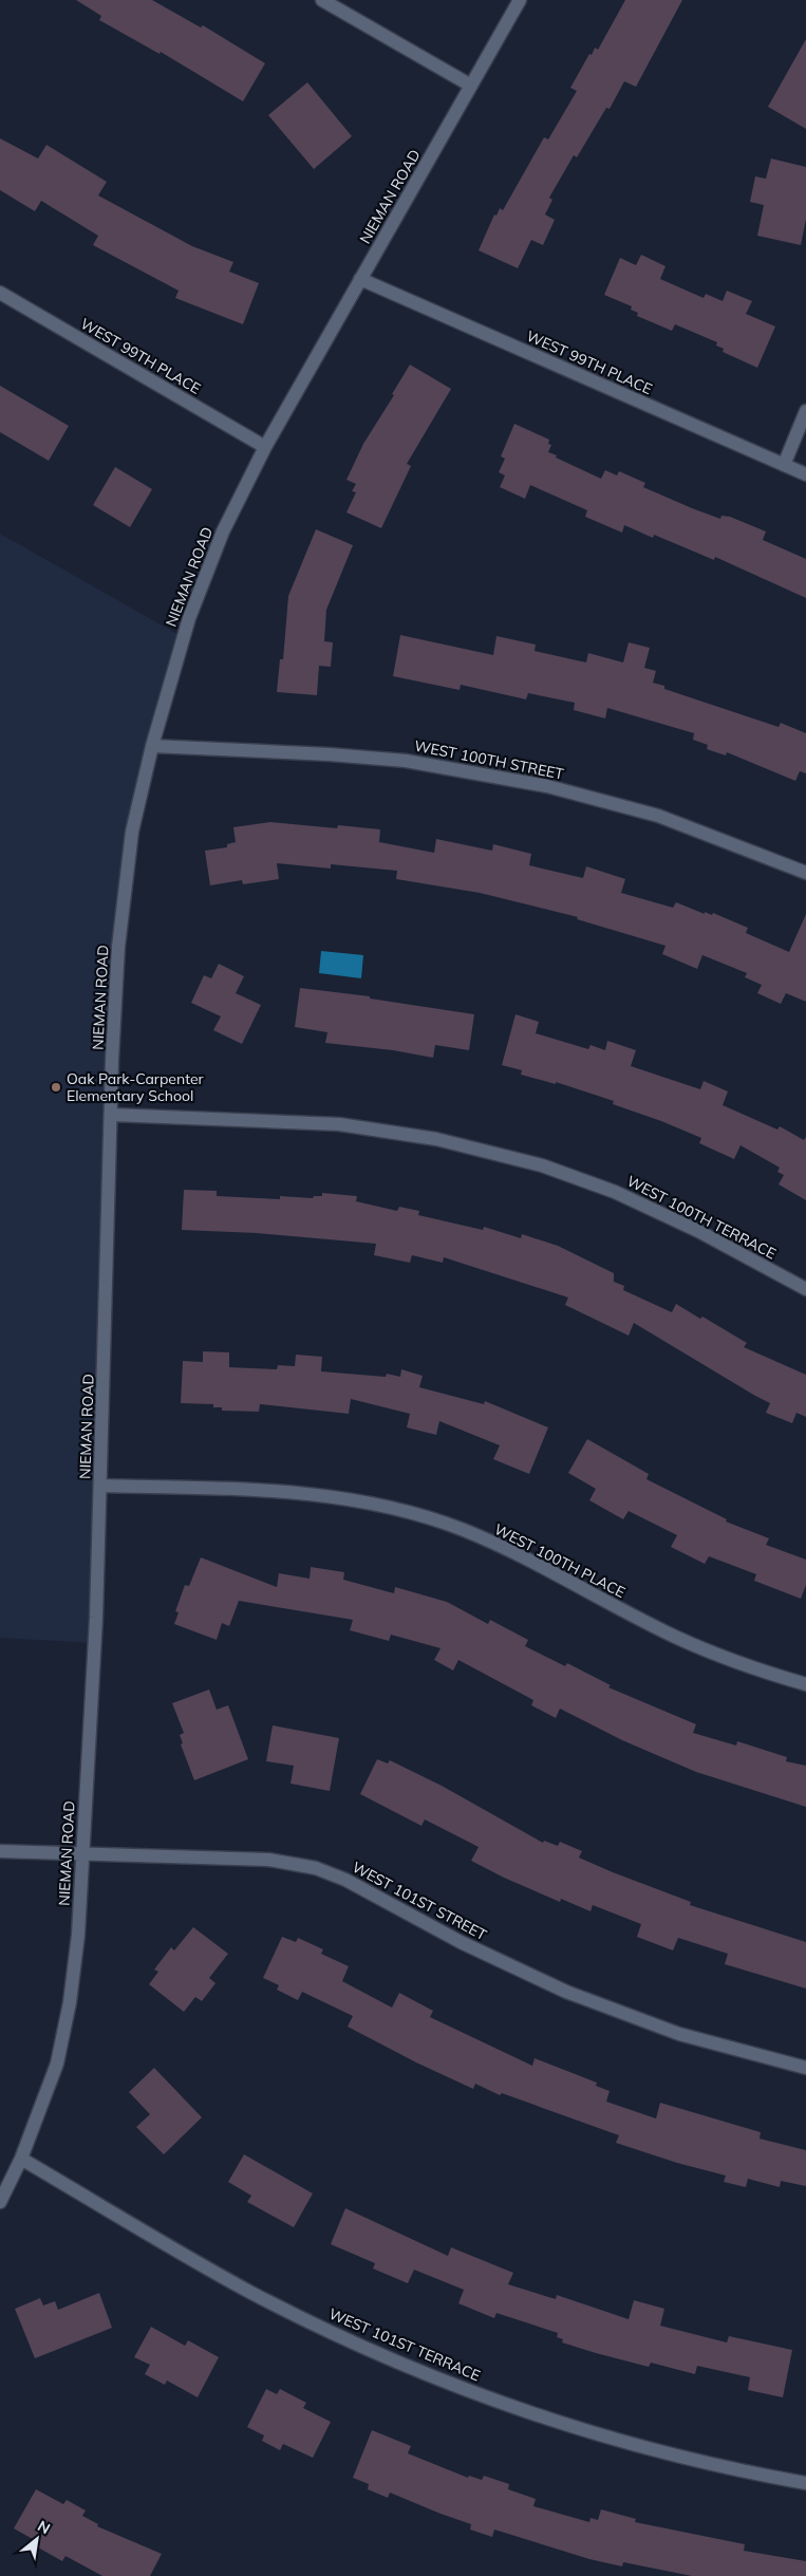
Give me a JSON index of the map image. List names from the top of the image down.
{
  "streets": {
    "street": [
      "NIEMAN ROAD",
      "WEST 99TH PLACE",
      "WEST 100TH STREET",
      "WEST 100TH TERRACE",
      "WEST 100TH PLACE",
      "WEST 101ST STREET",
      "WEST 101ST TERRACE"
    ]
  },
  "crossings": [
    ["NIEMAN ROAD", "WEST 99TH PLACE"],
    ["NIEMAN ROAD", "WEST 100TH STREET"],
    ["NIEMAN ROAD", "WEST 100TH TERRACE"],
    ["NIEMAN ROAD", "WEST 100TH PLACE"],
    ["NIEMAN ROAD", "WEST 101ST STREET"],
    ["NIEMAN ROAD", "WEST 101ST TERRACE"]
  ],
  "places": ["Oak Park-Carpenter Elementary School"],
  "north": "top right"
}
